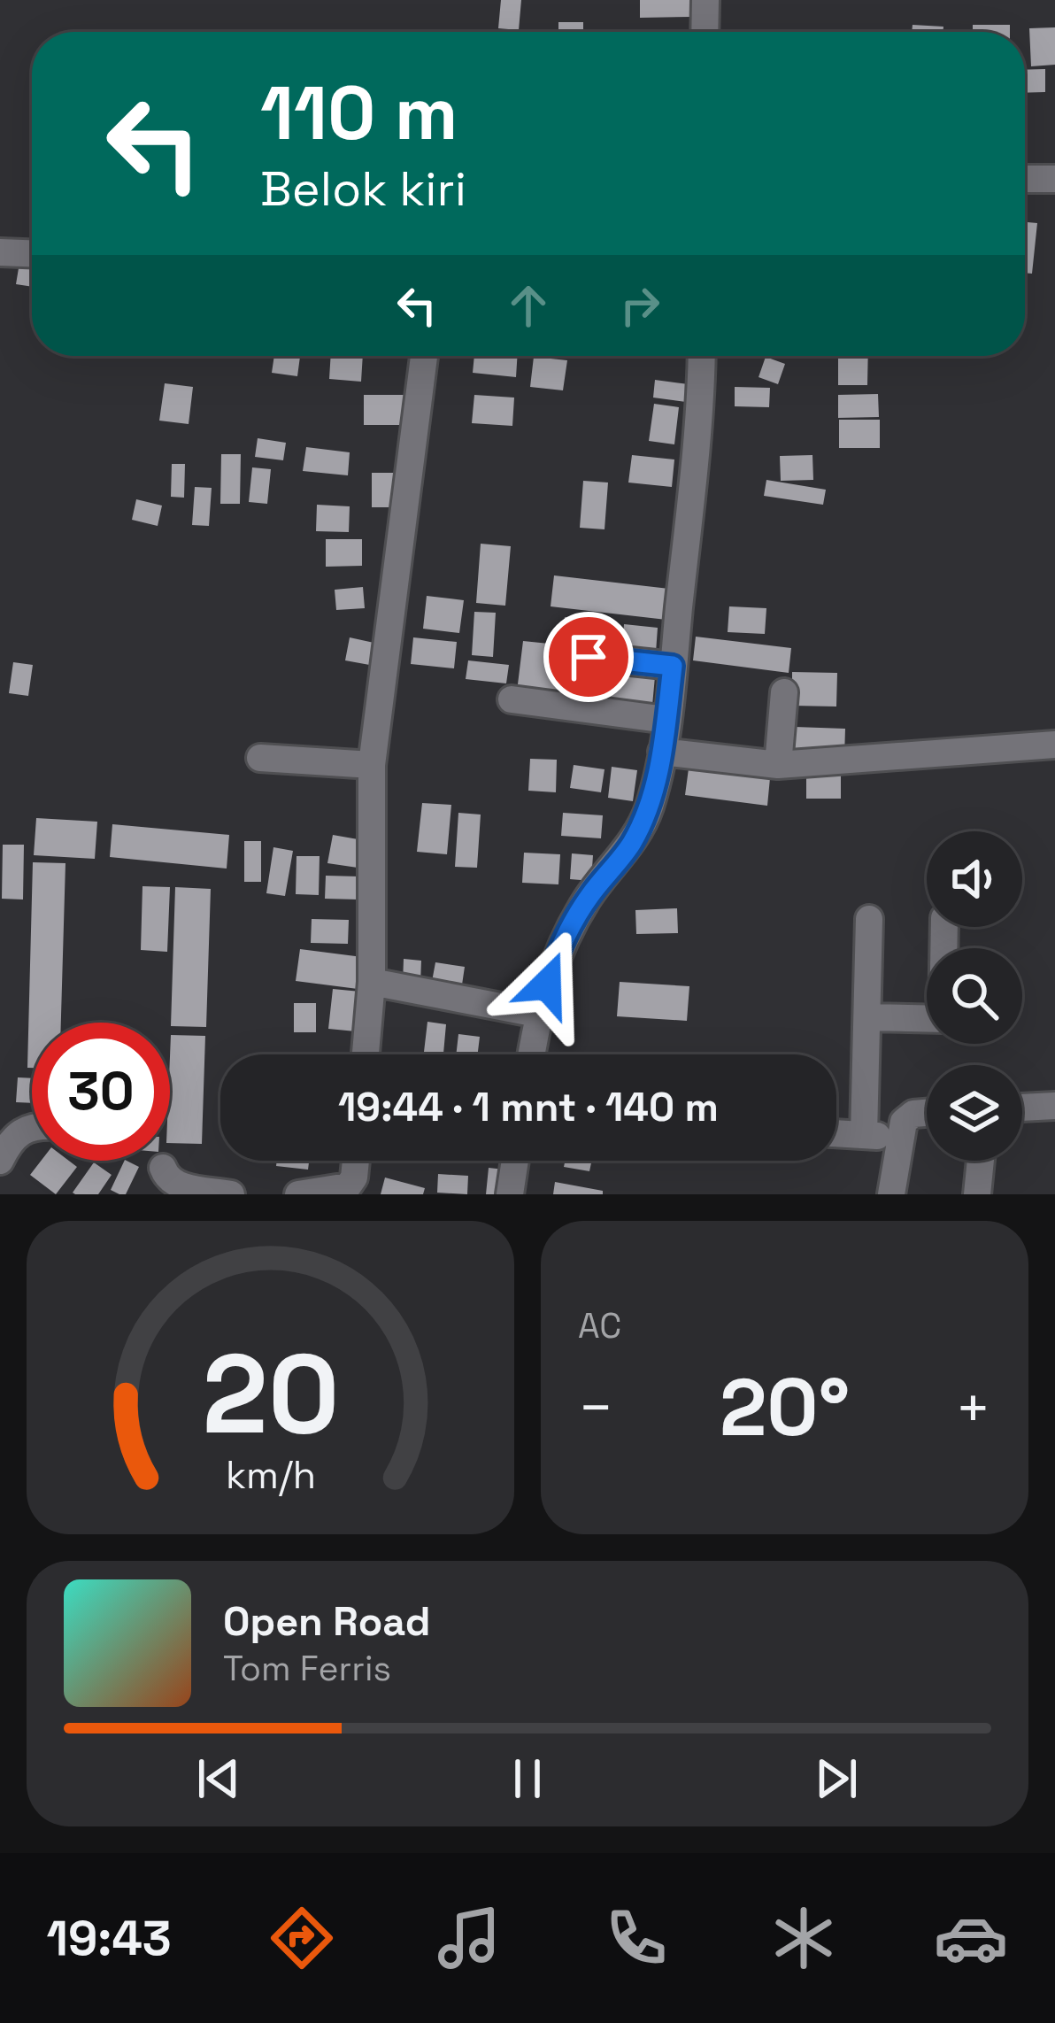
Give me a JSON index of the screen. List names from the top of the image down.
{
  "page": {
    "turn": ["110 m", "Belok kiri"],
    "limit": "30",
    "trip": "19:44 · 1 mnt · 140 m",
    "tile": "AC",
    "heat": ["−", "20°", "+"],
    "song": ["Open Road", "Tom Ferris"],
    "tabs": "19:43",
    "gauge": ["20", "km/h"]
  }
}
